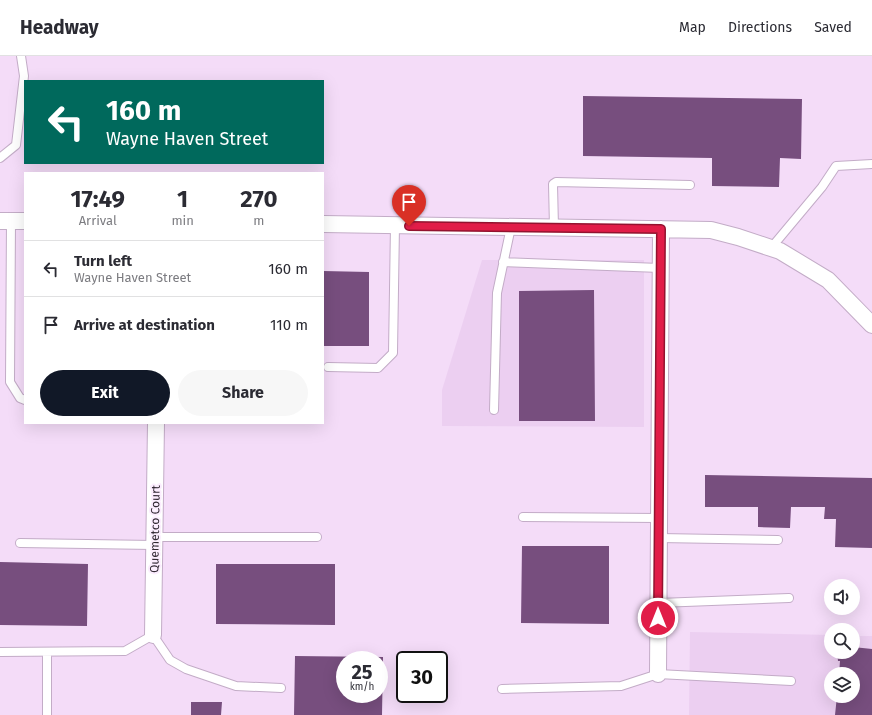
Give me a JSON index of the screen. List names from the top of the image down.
{
  "streets": {
    "street": ["Quemetco Court"]
  },
  "page": {
    "header": "Headway",
    "nav": ["Map", "Directions", "Saved"],
    "turn": ["160 m", "Wayne Haven Street"],
    "eta": [
      "17:49",
      "Arrival",
      "1",
      "min",
      "270",
      "m"
    ],
    "list": [
      {
        "name": "Turn left",
        "note": "Wayne Haven Street",
        "value": "160 m"
      },
      {
        "name": "Arrive at destination",
        "value": "110 m"
      }
    ],
    "buttons": ["Exit", "Share"],
    "speed": "25 km/h",
    "limit": "30"
  }
}
